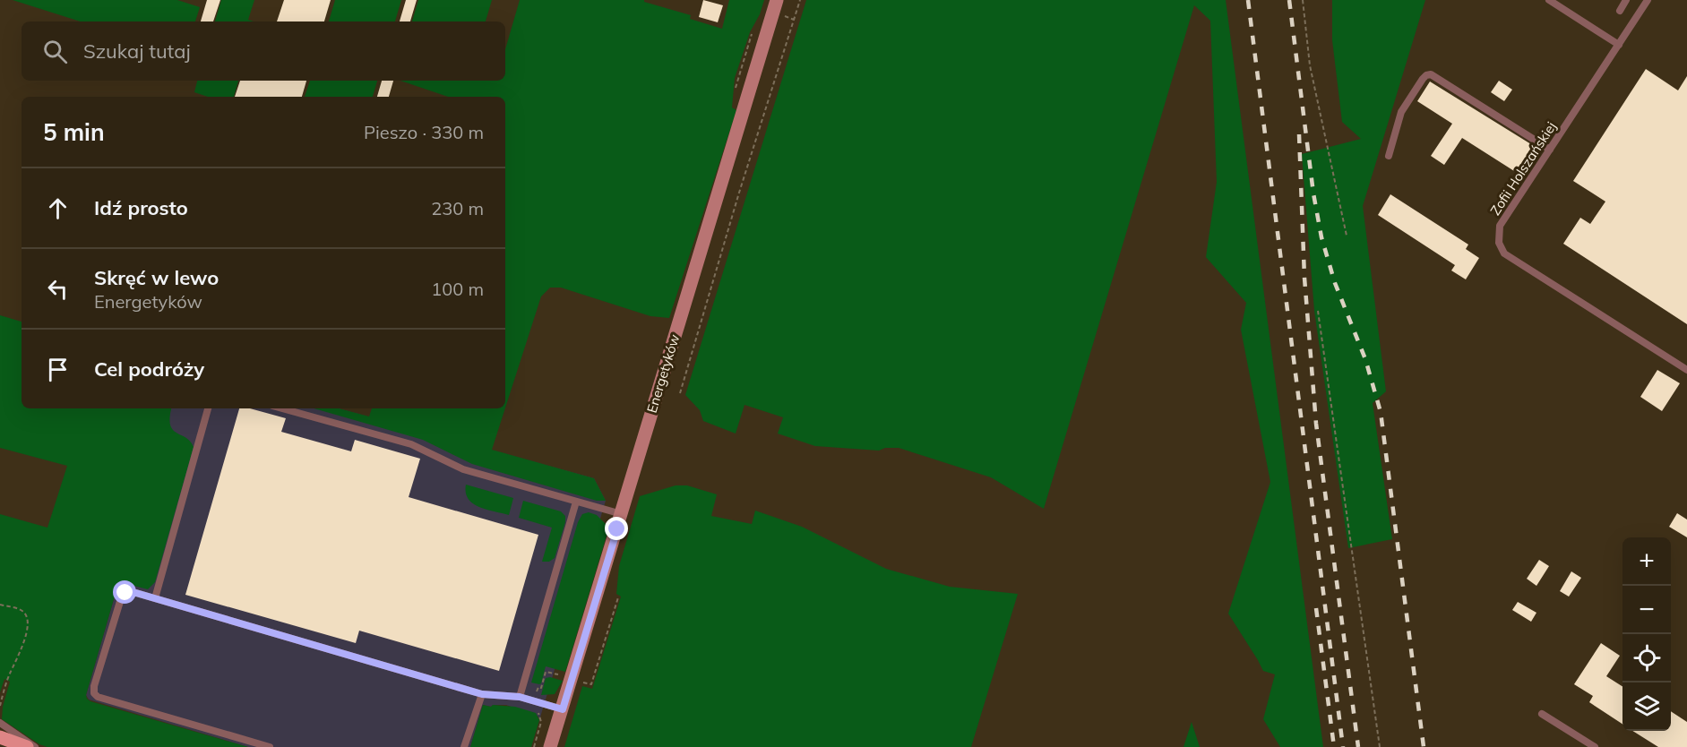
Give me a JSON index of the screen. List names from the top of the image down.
{
  "streets": {
    "main road": ["Energetyków"],
    "lane": ["Zofii Holszańskiej"]
  },
  "page": {
    "search": "Szukaj tutaj",
    "heading": ["5 min", "Pieszo · 330 m"],
    "list": [
      ["Idź prosto", "230 m"],
      ["Skręć w lewo", "Energetyków", "100 m"],
      "Cel podróży"
    ],
    "map_buttons": ["+", "−"]
  }
}
